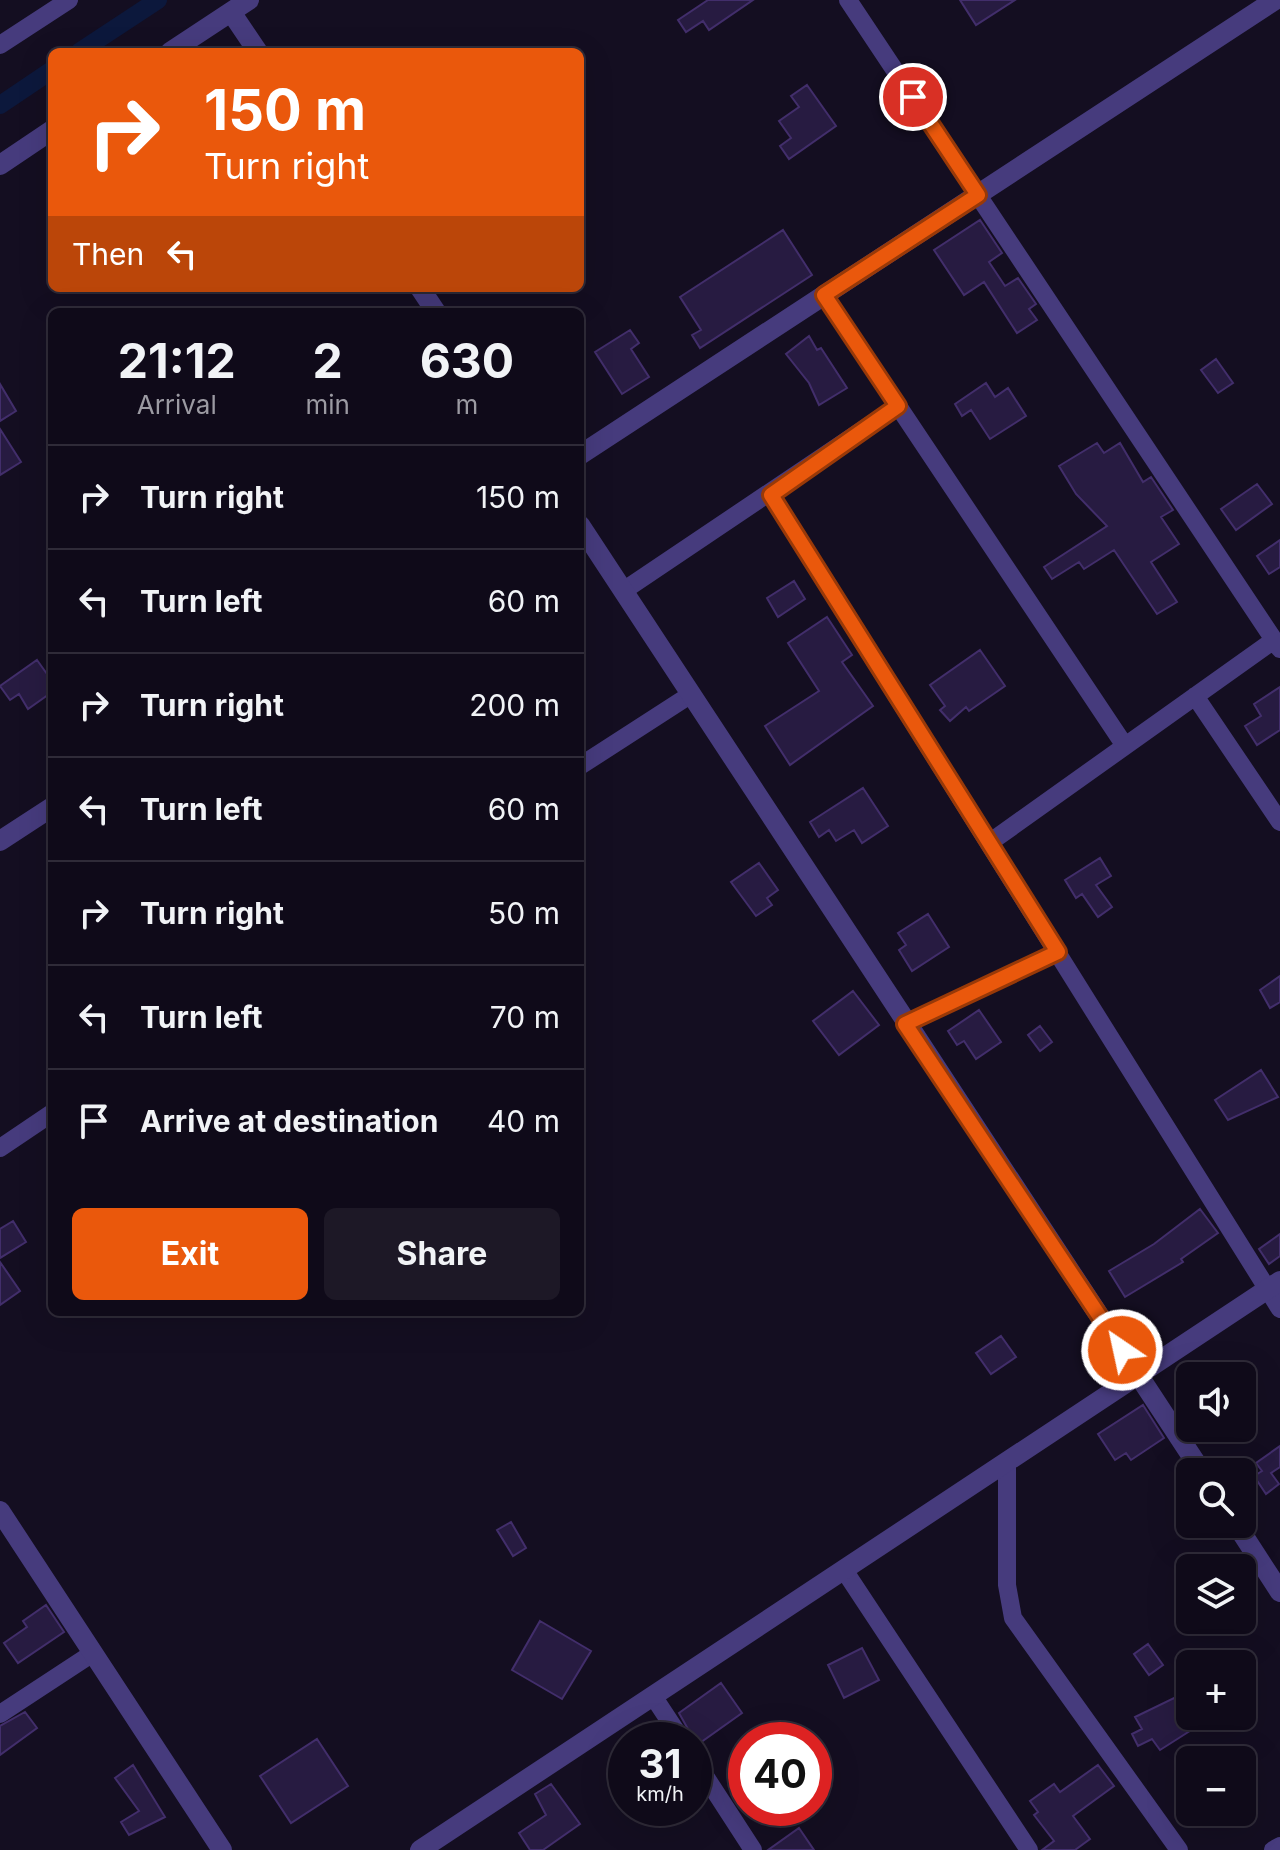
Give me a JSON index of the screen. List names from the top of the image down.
{
  "page": {
    "turn": ["150 m", "Turn right"],
    "then": "Then",
    "eta": [
      "21:12",
      "Arrival",
      "2",
      "min",
      "630",
      "m"
    ],
    "list": [
      {
        "name": "Turn right",
        "value": "150 m"
      },
      {
        "name": "Turn left",
        "value": "60 m"
      },
      {
        "name": "Turn right",
        "value": "200 m"
      },
      {
        "name": "Turn left",
        "value": "60 m"
      },
      {
        "name": "Turn right",
        "value": "50 m"
      },
      {
        "name": "Turn left",
        "value": "70 m"
      },
      {
        "name": "Arrive at destination",
        "value": "40 m"
      }
    ],
    "buttons": ["Exit", "Share"],
    "map_buttons": ["+", "−"],
    "speed": "31 km/h",
    "limit": "40"
  }
}
